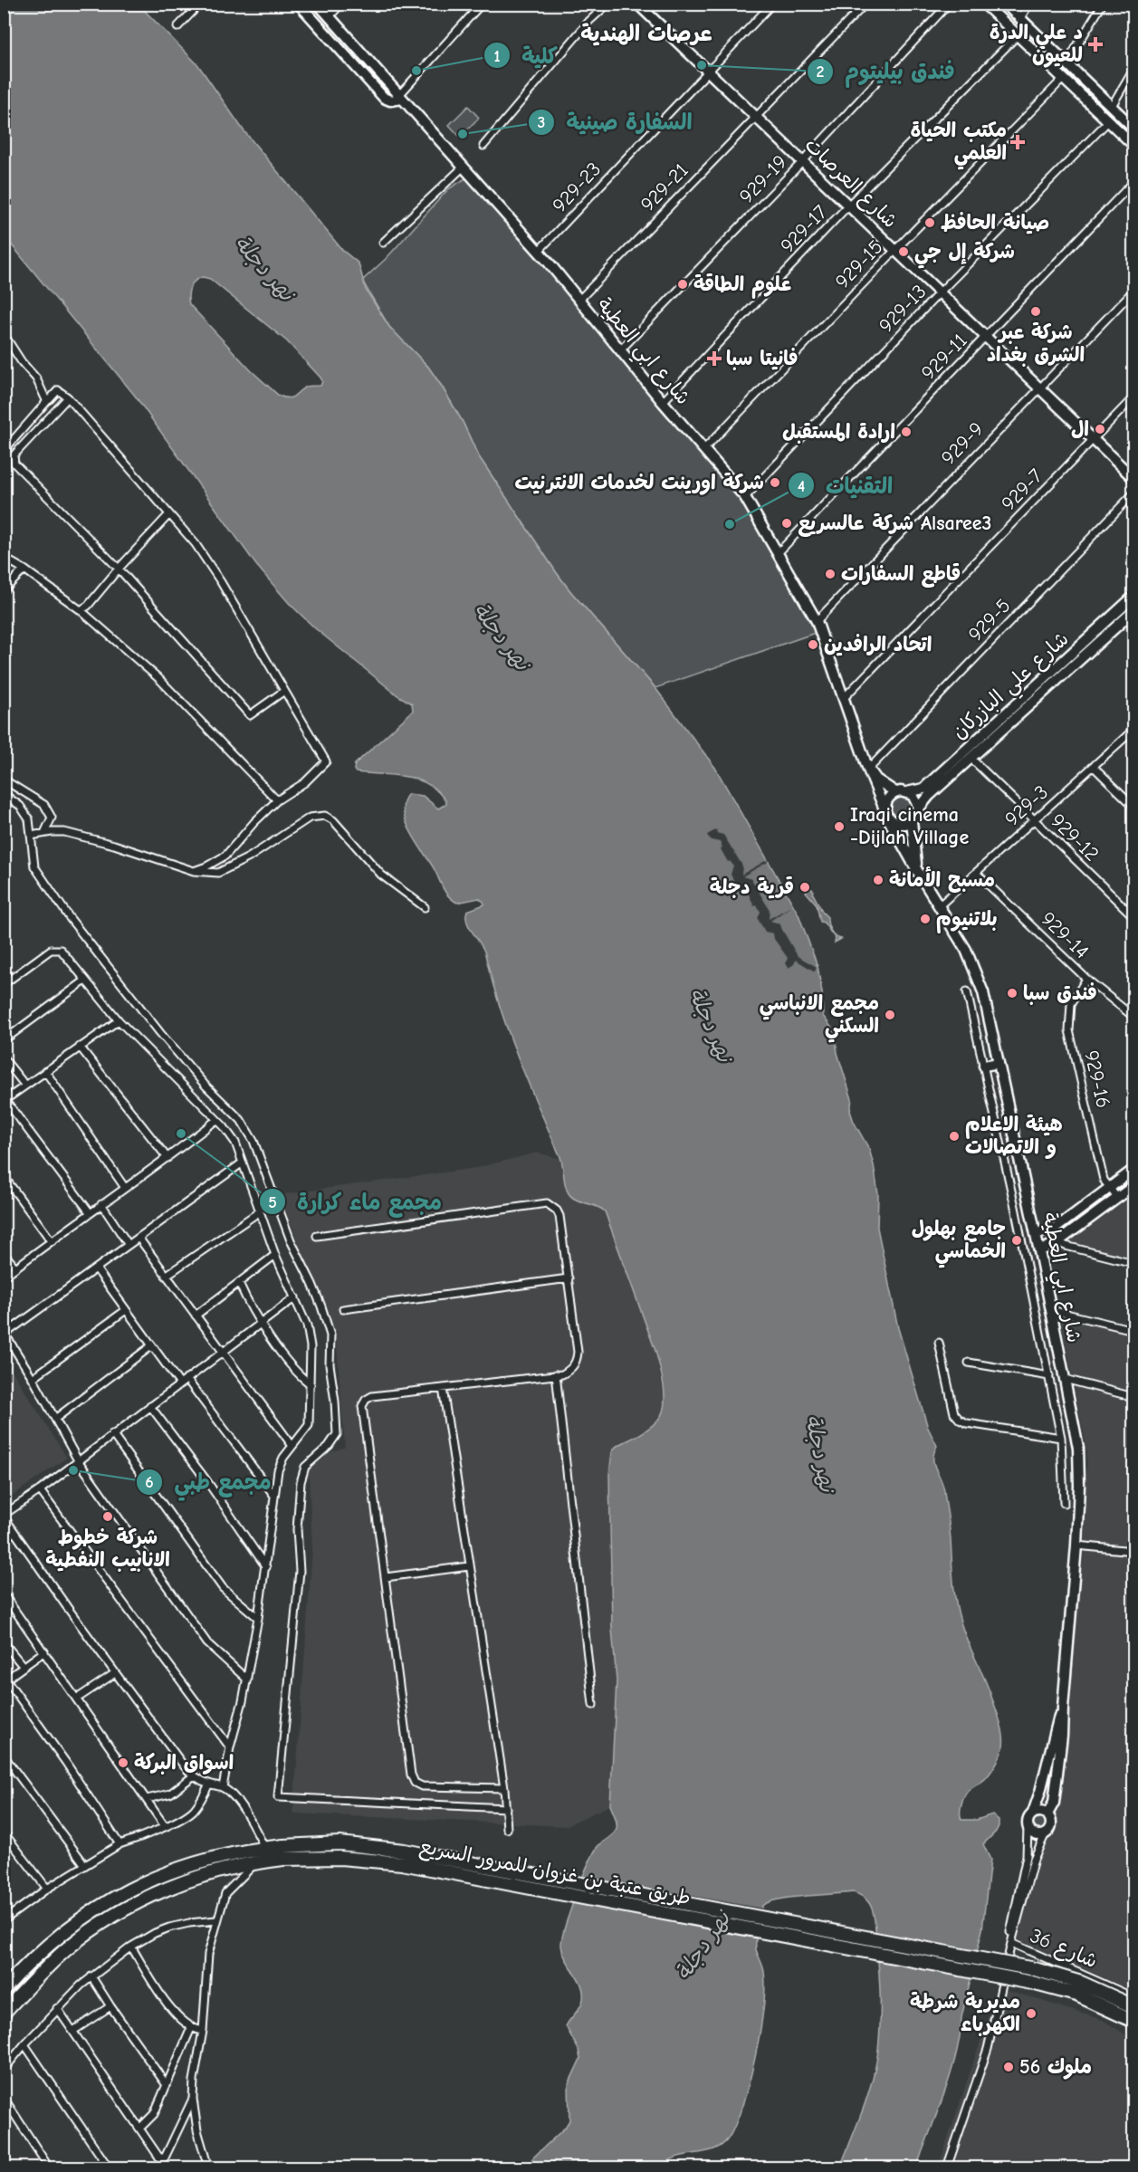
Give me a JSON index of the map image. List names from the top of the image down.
{
  "streets": {
    "highway": ["طريق عتبة بن غزوان للمرور السريع"],
    "street": [
      "929-19",
      "شارع العرصات",
      "929-23",
      "929-21",
      "929-17",
      "929-15",
      "929-13",
      "شارع ابي العطية",
      "929-11",
      "929-9",
      "929-7",
      "929-5",
      "شارع علي البازركان",
      "929-3",
      "929-12",
      "929-14",
      "929-16",
      "شارع 36"
    ]
  },
  "crossings": [
    ["929-19", "شارع العرصات"],
    ["929-19", "شارع ابي العطية"],
    ["شارع العرصات", "929-23"],
    ["شارع العرصات", "929-21"],
    ["شارع العرصات", "929-17"],
    ["شارع العرصات", "929-15"],
    ["شارع العرصات", "929-13"],
    ["شارع العرصات", "929-11"],
    ["شارع العرصات", "929-9"],
    ["شارع العرصات", "929-7"],
    ["929-23", "شارع ابي العطية"],
    ["929-21", "شارع ابي العطية"],
    ["929-17", "شارع ابي العطية"],
    ["929-15", "شارع ابي العطية"],
    ["929-13", "شارع ابي العطية"],
    ["شارع ابي العطية", "929-11"],
    ["شارع ابي العطية", "929-9"],
    ["شارع ابي العطية", "929-7"],
    ["شارع ابي العطية", "929-5"],
    ["شارع ابي العطية", "شارع علي البازركان"],
    ["شارع ابي العطية", "929-3"],
    ["شارع ابي العطية", "شارع 36"],
    ["شارع علي البازركان", "929-12"],
    ["929-3", "929-12"],
    ["929-3", "929-14"],
    ["929-14", "929-16"]
  ],
  "districts": ["عرصات الهندية"],
  "water": ["نهر دجلة"],
  "places": {
    "health": ["د علي الدرة للعيون", "مكتب الحياة العلمي", "فانيتا سبا"],
    "other": [
      "فندق بيليتوم",
      "كلية",
      "السفارة صينية",
      "صيانة الحافظ",
      "شركة إل جي",
      "علوم الطاقة",
      "شركة عبر الشرق بغداد",
      "ال",
      "ارادة المستقبل",
      "شركة اورينت لخدمات الانترنيت",
      "شركة عالسريع Alsaree3",
      "التقنيات",
      "قاطع السفارات",
      "اتحاد الرافدين",
      "Iraqi cinema -Dijlah Village",
      "مسبح الأمانة",
      "قرية دجلة",
      "بلاتنيوم",
      "فندق سبا",
      "مجمع الانباسي السكني",
      "مجمع ماء كرارة",
      "هيئة الاعلام و الاتصالات",
      "جامع بهلول الخماسي",
      "مجمع طبي",
      "شركة خطوط الانابيب النفطية",
      "اسواق البركة",
      "مديرية شرطة الكهرباء",
      "ملوك 56"
    ]
  }
}
